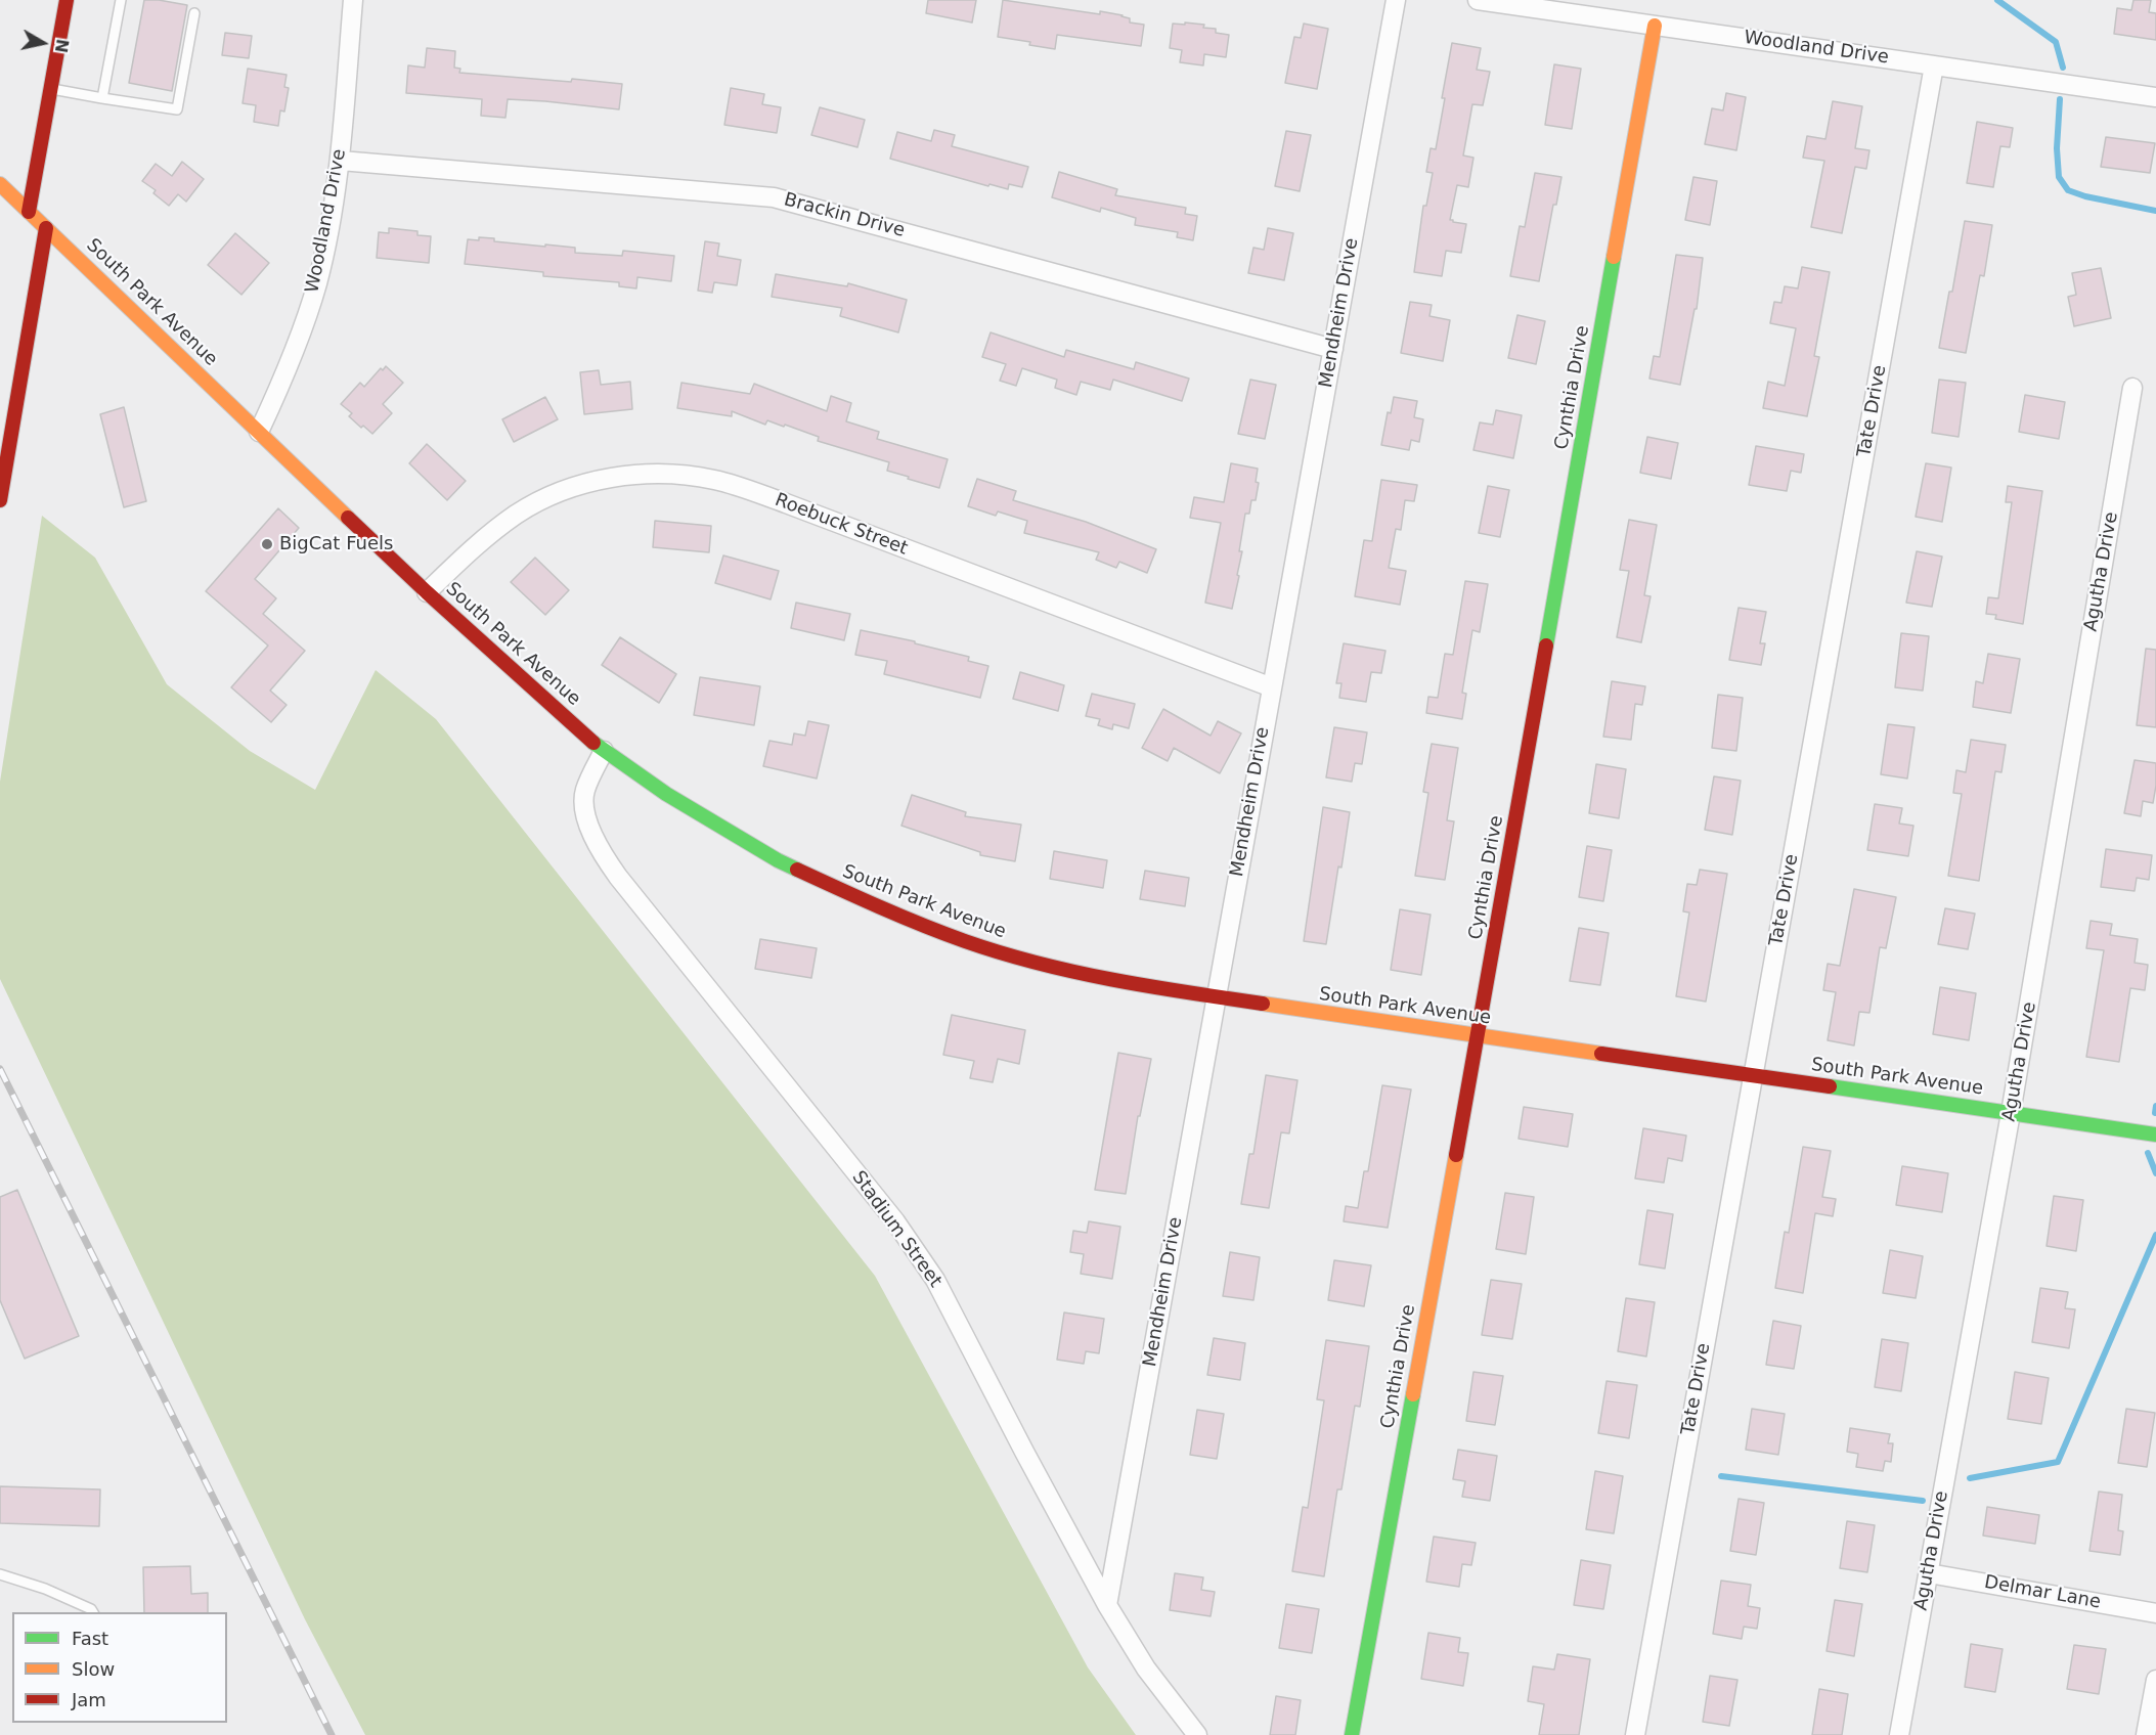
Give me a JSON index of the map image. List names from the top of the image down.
{
  "streets": {
    "street": [
      "Woodland Drive",
      "Brackin Drive",
      "South Park Avenue",
      "Mendheim Drive",
      "Cynthia Drive",
      "Tate Drive",
      "Roebuck Street",
      "Agutha Drive",
      "Stadium Street",
      "Delmar Lane"
    ]
  },
  "crossings": [
    ["Woodland Drive", "Brackin Drive"],
    ["Woodland Drive", "South Park Avenue"],
    ["Woodland Drive", "Cynthia Drive"],
    ["Woodland Drive", "Tate Drive"],
    ["Brackin Drive", "Mendheim Drive"],
    ["South Park Avenue", "Mendheim Drive"],
    ["South Park Avenue", "Cynthia Drive"],
    ["South Park Avenue", "Tate Drive"],
    ["South Park Avenue", "Roebuck Street"],
    ["South Park Avenue", "Agutha Drive"],
    ["South Park Avenue", "Stadium Street"],
    ["Mendheim Drive", "Roebuck Street"],
    ["Mendheim Drive", "Stadium Street"],
    ["Agutha Drive", "Delmar Lane"]
  ],
  "places": ["BigCat Fuels"],
  "legend": ["Fast", "Slow", "Jam"],
  "north": "right"
}
